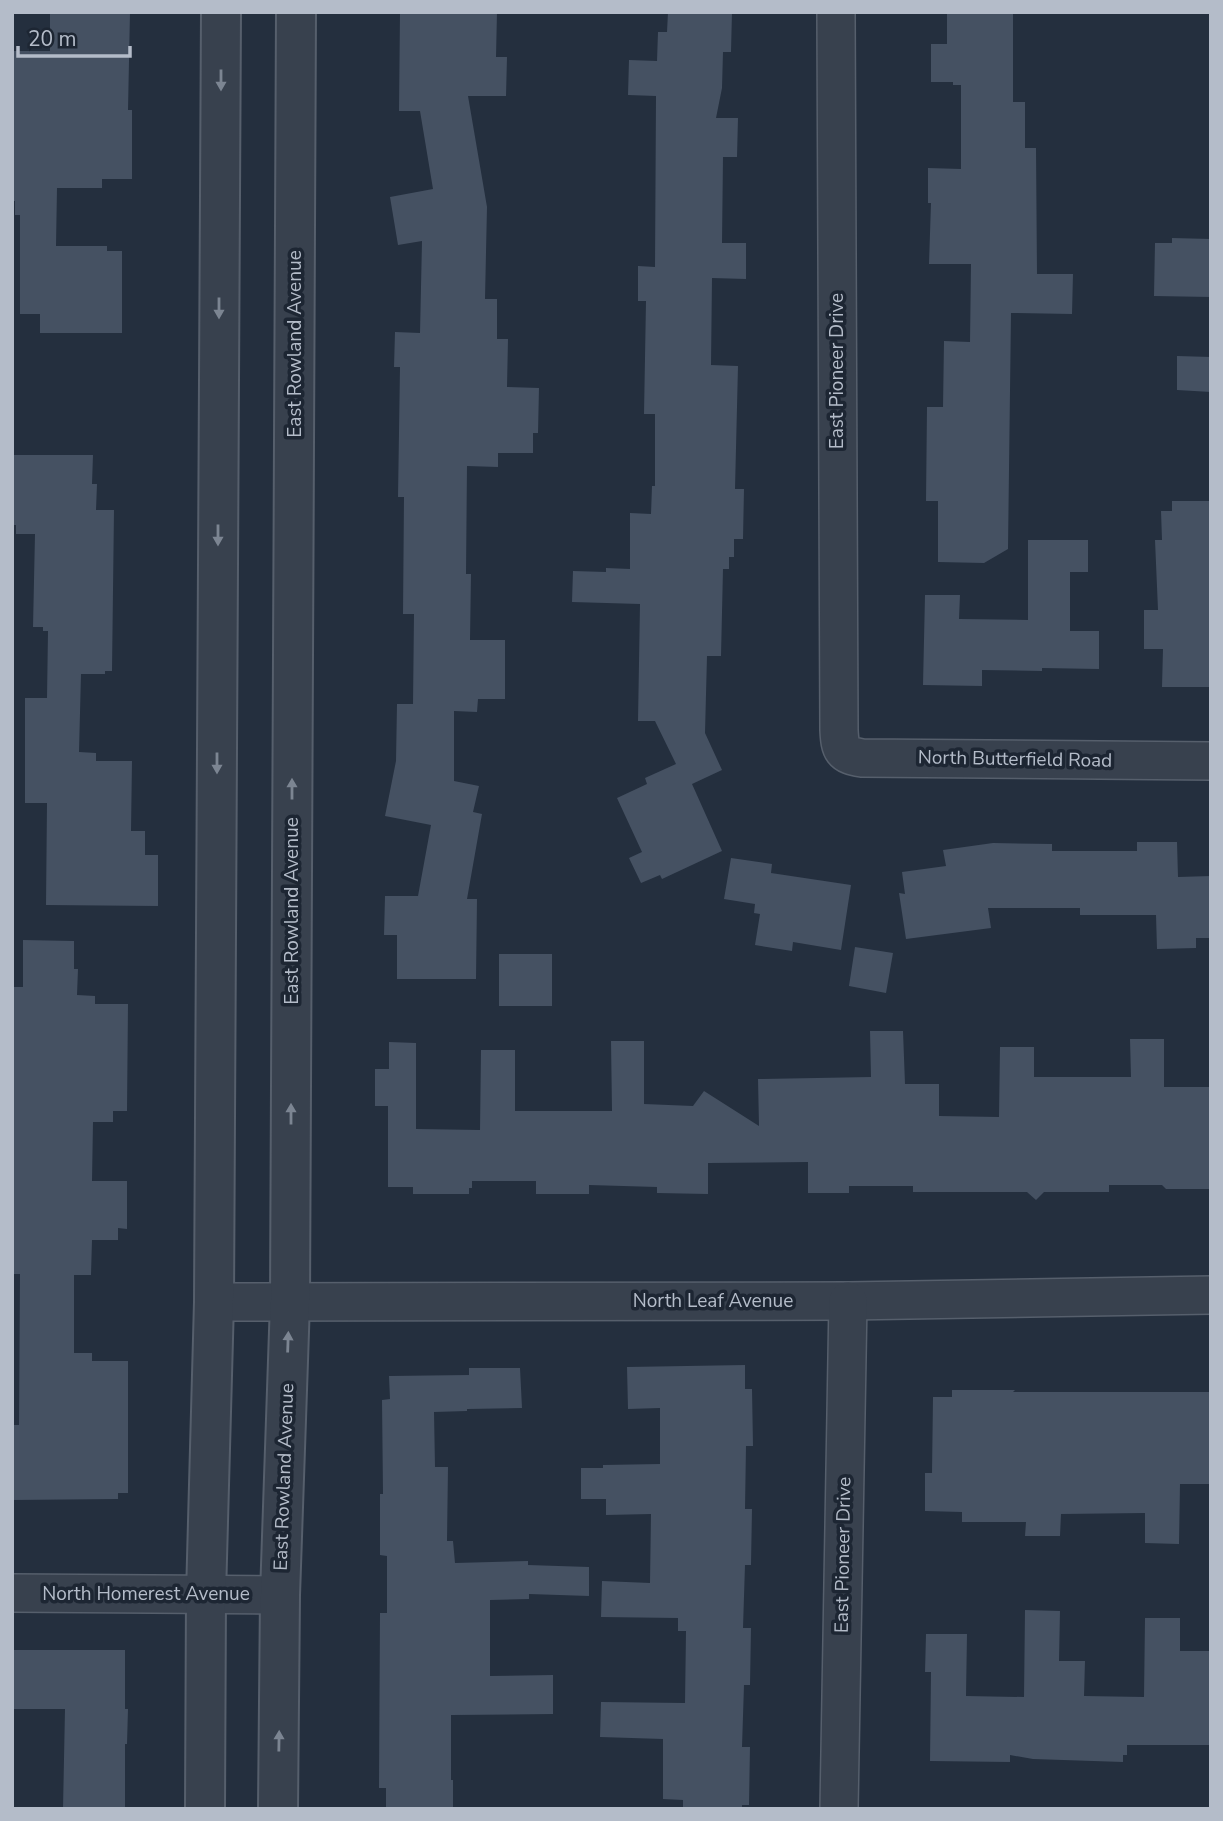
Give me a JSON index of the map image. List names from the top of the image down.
{
  "streets": {
    "street": [
      "East Rowland Avenue",
      "East Pioneer Drive",
      "North Butterfield Road",
      "North Leaf Avenue",
      "North Homerest Avenue"
    ]
  },
  "crossings": [
    ["East Rowland Avenue", "North Leaf Avenue"],
    ["East Rowland Avenue", "North Homerest Avenue"],
    ["East Pioneer Drive", "North Butterfield Road"],
    ["East Pioneer Drive", "North Leaf Avenue"]
  ],
  "scale_bar": "20 m"
}
